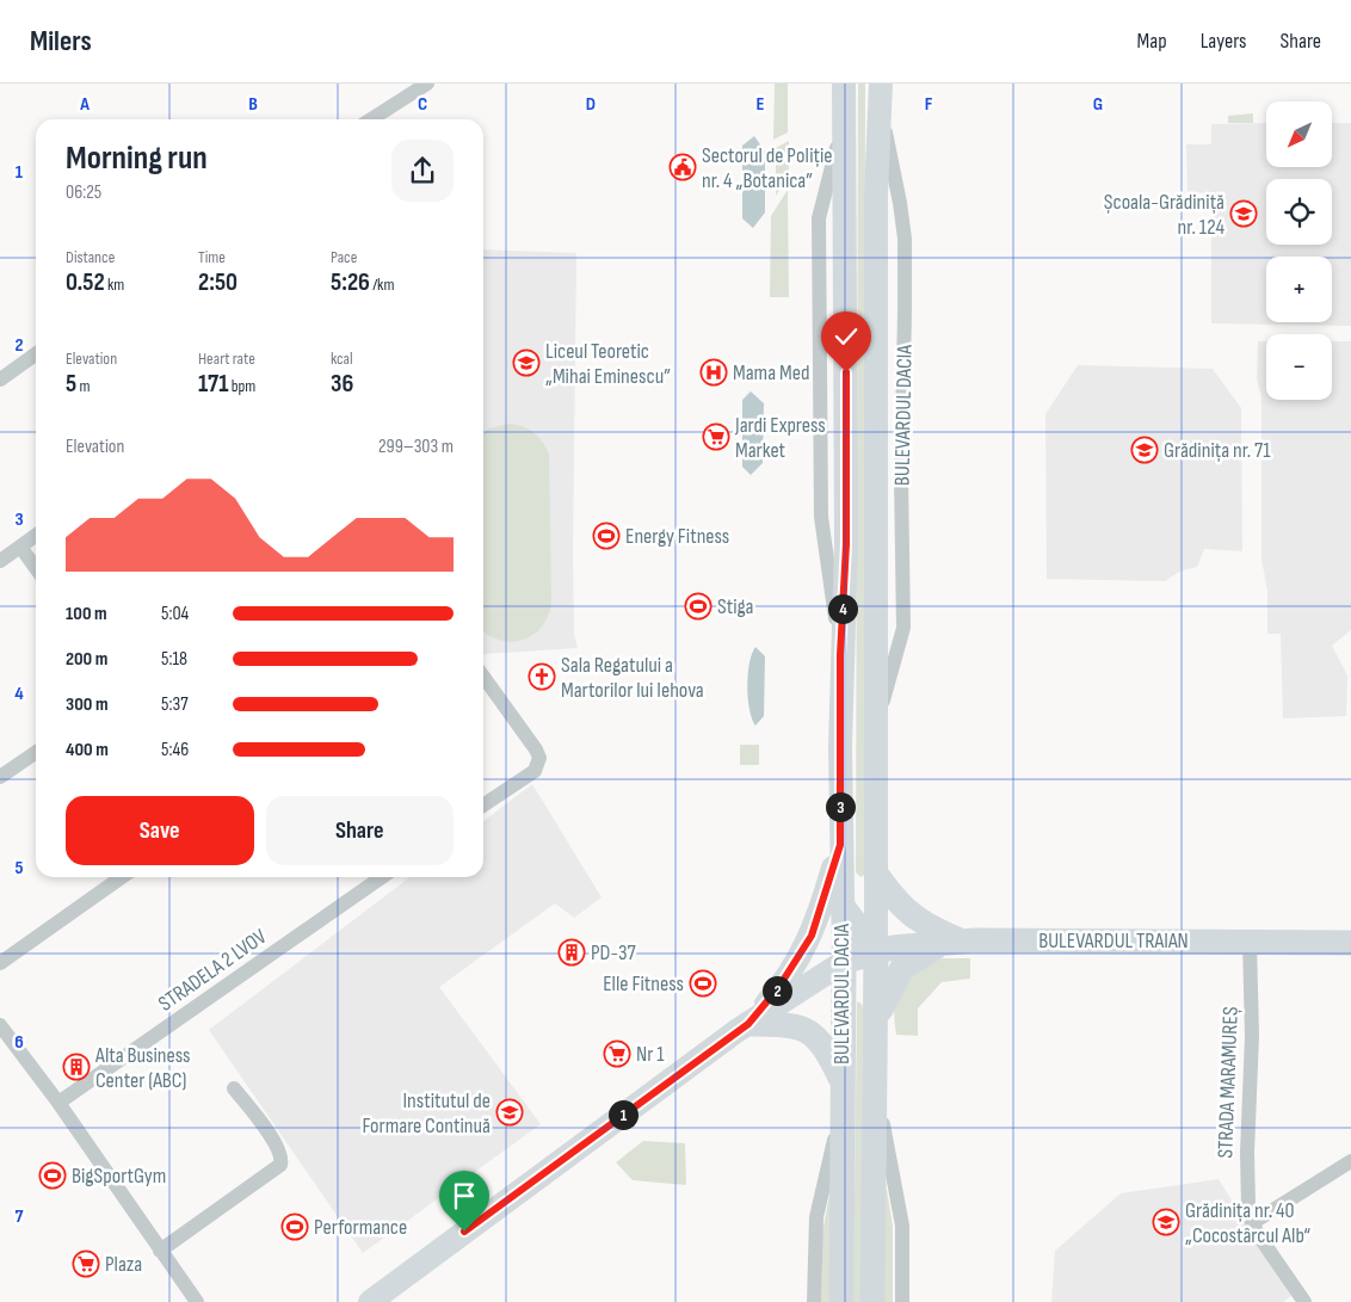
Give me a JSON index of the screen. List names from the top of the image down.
{
  "streets": {
    "highway": ["BULEVARDUL DACIA", "BULEVARDUL TRAIAN"],
    "street": ["STRADELA 2 LVOV", "STRADA MARAMUREȘ"]
  },
  "crossings": [
    ["BULEVARDUL DACIA", "BULEVARDUL TRAIAN"],
    ["BULEVARDUL TRAIAN", "STRADA MARAMUREȘ"]
  ],
  "places": {
    "public building": ["Sectorul de Poliție nr. 4 „Botanica”"],
    "school or university": [
      "Școala-Grădiniță nr. 124",
      "Liceul Teoretic „Mihai Eminescu”",
      "Grădinița nr. 71",
      "Institutul de Formare Continuă",
      "Grădinița nr. 40 „Cocostârcul Alb“"
    ],
    "hospital": ["Mama Med"],
    "supermarket": ["Jardi Express Market", "Nr 1", "Plaza"],
    "sports": [
      "Energy Fitness",
      "Stiga",
      "Elle Fitness",
      "BigSportGym",
      "Performance"
    ],
    "church": ["Sala Regatului a Martorilor lui Iehova"],
    "building": ["PD-37", "Alta Business Center (ABC)"]
  },
  "north": "bottom left",
  "page": {
    "header": "Milers",
    "nav": ["Map", "Layers", "Share"],
    "map_buttons": ["+", "−"],
    "heading": ["Morning run", "06:25"],
    "stats": [
      ["Distance", "0.52 km"],
      ["Time", "2:50"],
      ["Pace", "5:26 /km"],
      ["Elevation", "5 m"],
      ["Heart rate", "171 bpm"],
      ["kcal", "36"]
    ],
    "chart": ["Elevation", "299–303 m"],
    "list": [
      {
        "name": "100 m",
        "note": "5:04"
      },
      {
        "name": "200 m",
        "note": "5:18"
      },
      {
        "name": "300 m",
        "note": "5:37"
      },
      {
        "name": "400 m",
        "note": "5:46"
      }
    ],
    "pins": [
      "4",
      "3",
      "2",
      "1"
    ],
    "buttons": ["Save", "Share"]
  },
  "grid": {
    "columns": [
      "A",
      "B",
      "C",
      "D",
      "E",
      "F",
      "G"
    ],
    "rows": [
      "1",
      "2",
      "3",
      "4",
      "5",
      "6",
      "7"
    ]
  }
}
